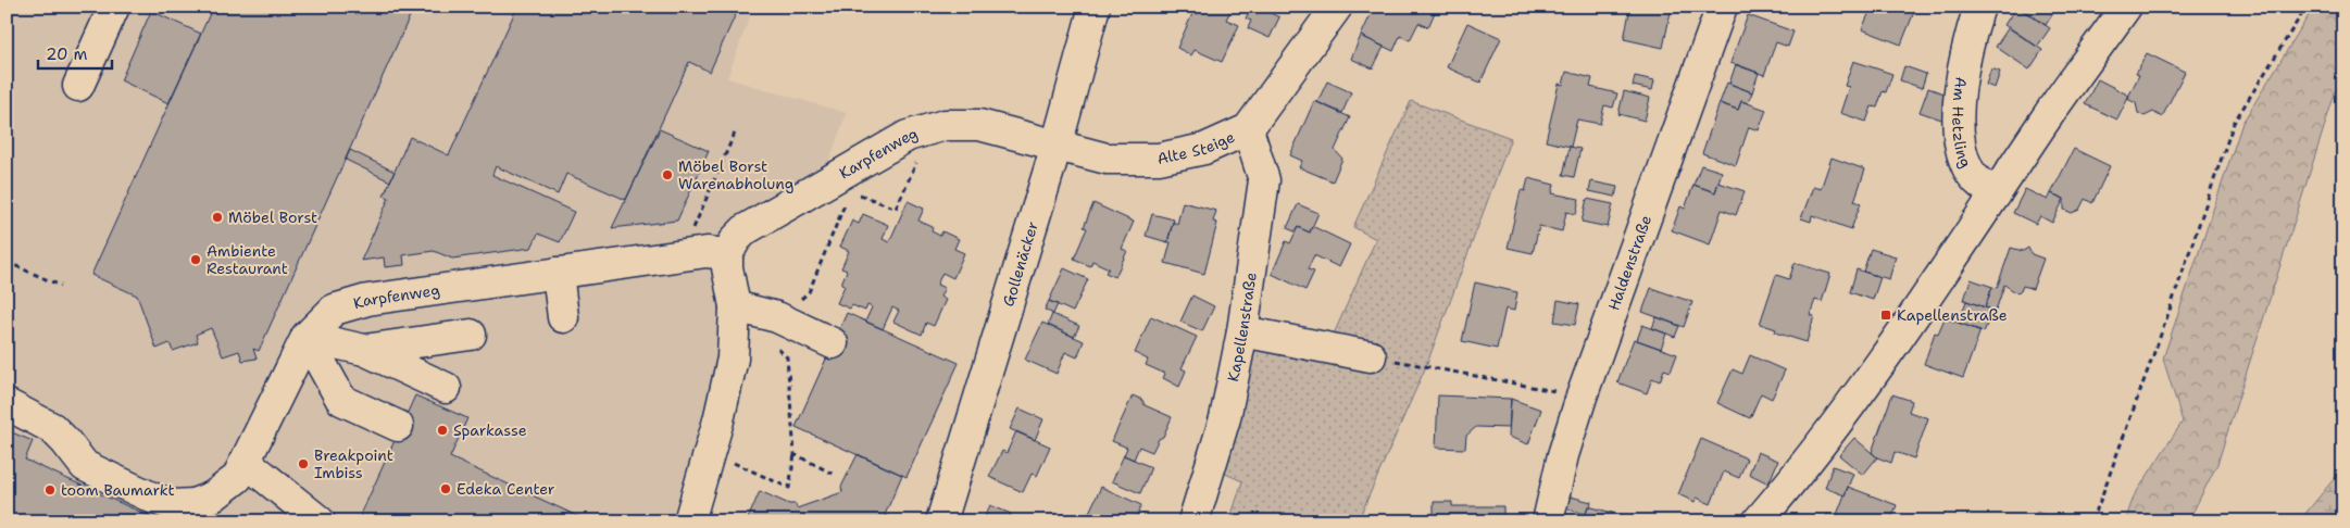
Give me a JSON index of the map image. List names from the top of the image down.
{
  "streets": {
    "street": [
      "Am Hetzling",
      "Alte Steige",
      "Karpfenweg",
      "Haldenstraße",
      "Gollenäcker",
      "Kapellenstraße"
    ]
  },
  "crossings": [
    ["Alte Steige", "Karpfenweg"],
    ["Alte Steige", "Gollenäcker"],
    ["Alte Steige", "Kapellenstraße"],
    ["Karpfenweg", "Gollenäcker"]
  ],
  "places": {
    "other": [
      "Möbel Borst Warenabholung",
      "Möbel Borst",
      "Ambiente Restaurant",
      "Sparkasse",
      "Breakpoint Imbiss",
      "Edeka Center",
      "toom Baumarkt"
    ],
    "transit": ["Kapellenstraße"]
  },
  "scale_bar": "20 m"
}
